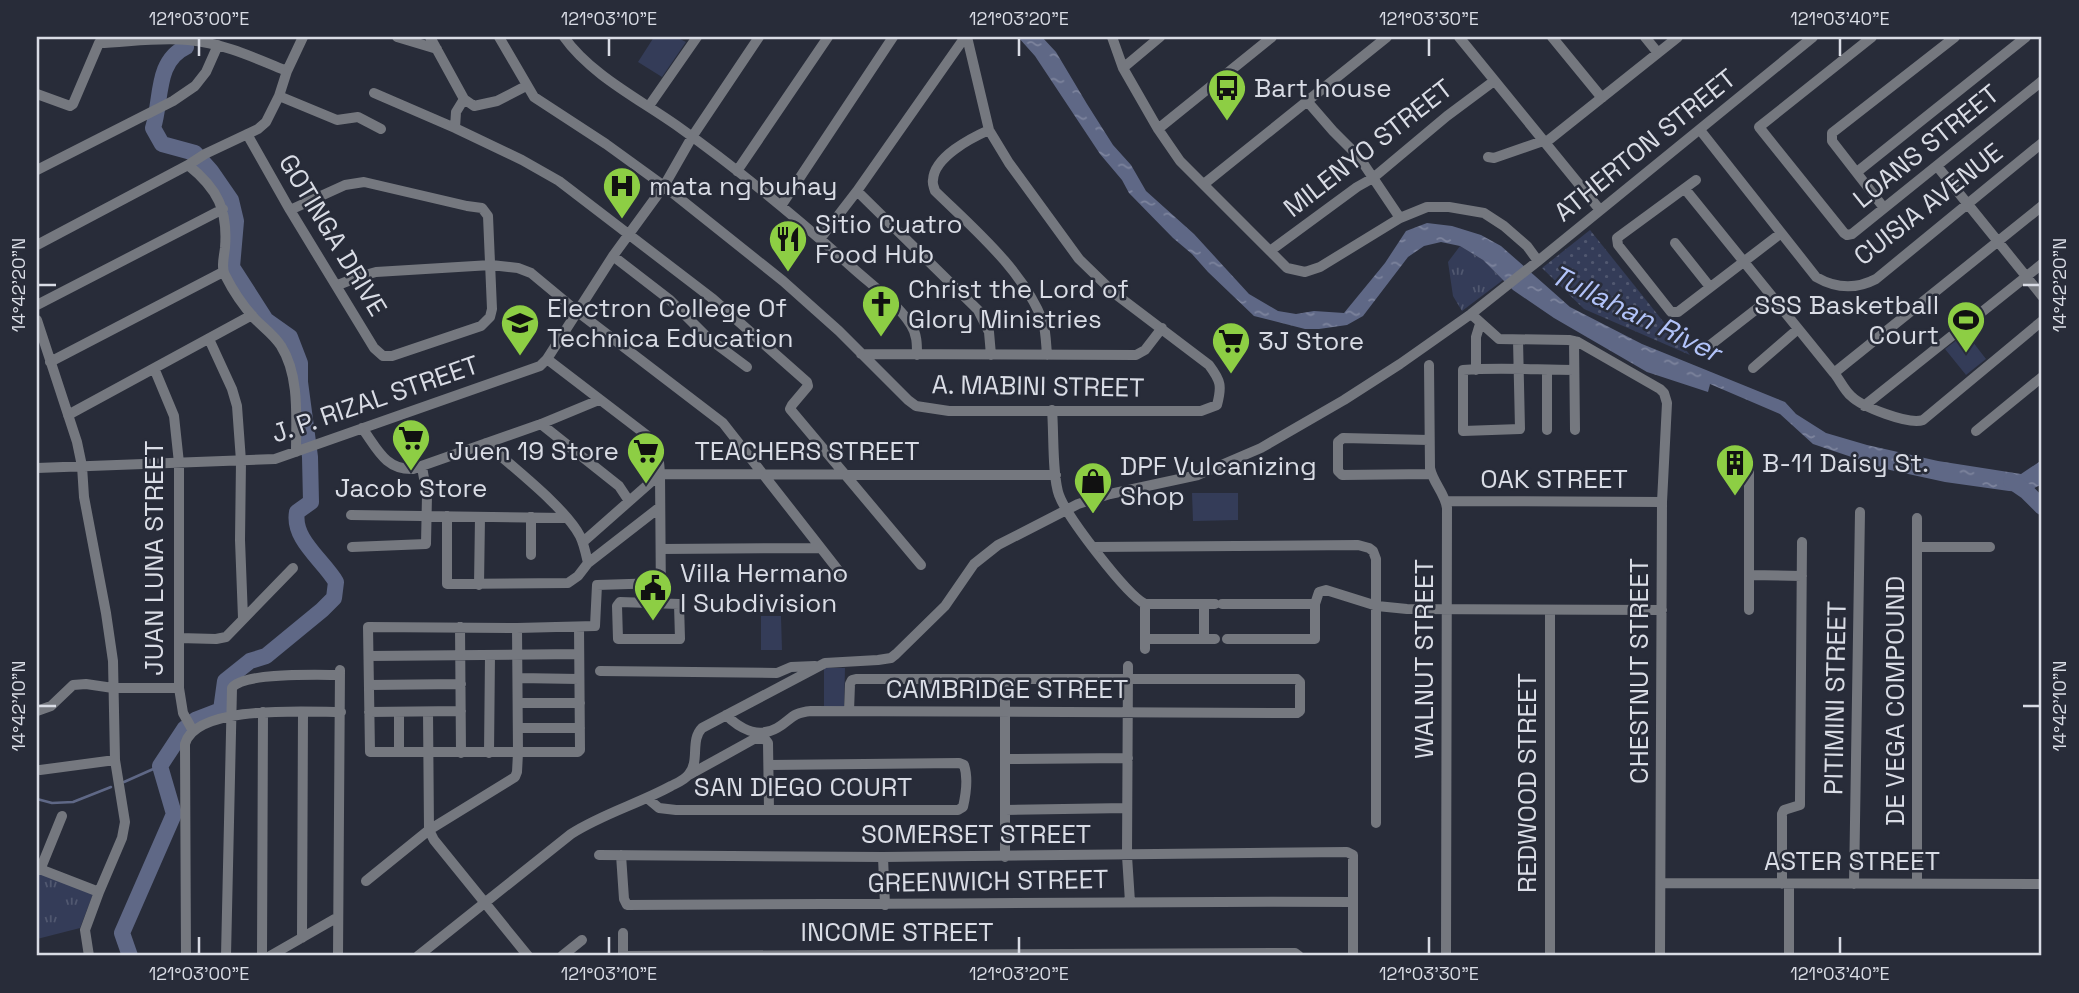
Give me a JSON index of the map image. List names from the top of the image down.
{
  "streets": {
    "street": [
      "ATHERTON STREET",
      "LOANS STREET",
      "MILENYO STREET",
      "CUISIA AVENUE",
      "GOTINGA DRIVE",
      "A. MABINI STREET",
      "J. P. RIZAL STREET",
      "TEACHERS STREET",
      "OAK STREET",
      "JUAN LUNA STREET",
      "WALNUT STREET",
      "CHESTNUT STREET",
      "CAMBRIDGE STREET",
      "PITIMINI STREET",
      "DE VEGA COMPOUND",
      "REDWOOD STREET",
      "SAN DIEGO COURT",
      "SOMERSET STREET",
      "ASTER STREET",
      "GREENWICH STREET",
      "INCOME STREET"
    ]
  },
  "crossings": [
    ["ATHERTON STREET", "CUISIA AVENUE"],
    ["A. MABINI STREET", "J. P. RIZAL STREET"],
    ["J. P. RIZAL STREET", "JUAN LUNA STREET"],
    ["OAK STREET", "WALNUT STREET"],
    ["OAK STREET", "CHESTNUT STREET"],
    ["CHESTNUT STREET", "ASTER STREET"],
    ["PITIMINI STREET", "ASTER STREET"],
    ["DE VEGA COMPOUND", "ASTER STREET"],
    ["SOMERSET STREET", "GREENWICH STREET"]
  ],
  "water": ["Tullahan River"],
  "places": {
    "bus stop": ["Bart house"],
    "hospital": ["mata ng buhay"],
    "restaurant": ["Sitio Cuatro Food Hub"],
    "church": ["Christ the Lord of Glory Ministries"],
    "sports": ["SSS Basketball Court"],
    "school or university": ["Electron College Of Technica Education"],
    "supermarket": ["3J Store", "Jacob Store", "Juen 19 Store"],
    "building": ["B-11 Daisy St."],
    "shop": ["DPF Vulcanizing Shop"],
    "public building": ["Villa Hermano I Subdivision"]
  },
  "coordinates": [
    "121°03'00\"E",
    "121°03'10\"E",
    "121°03'20\"E",
    "121°03'30\"E",
    "121°03'40\"E",
    "14°42'20\"N",
    "14°42'10\"N"
  ]
}
